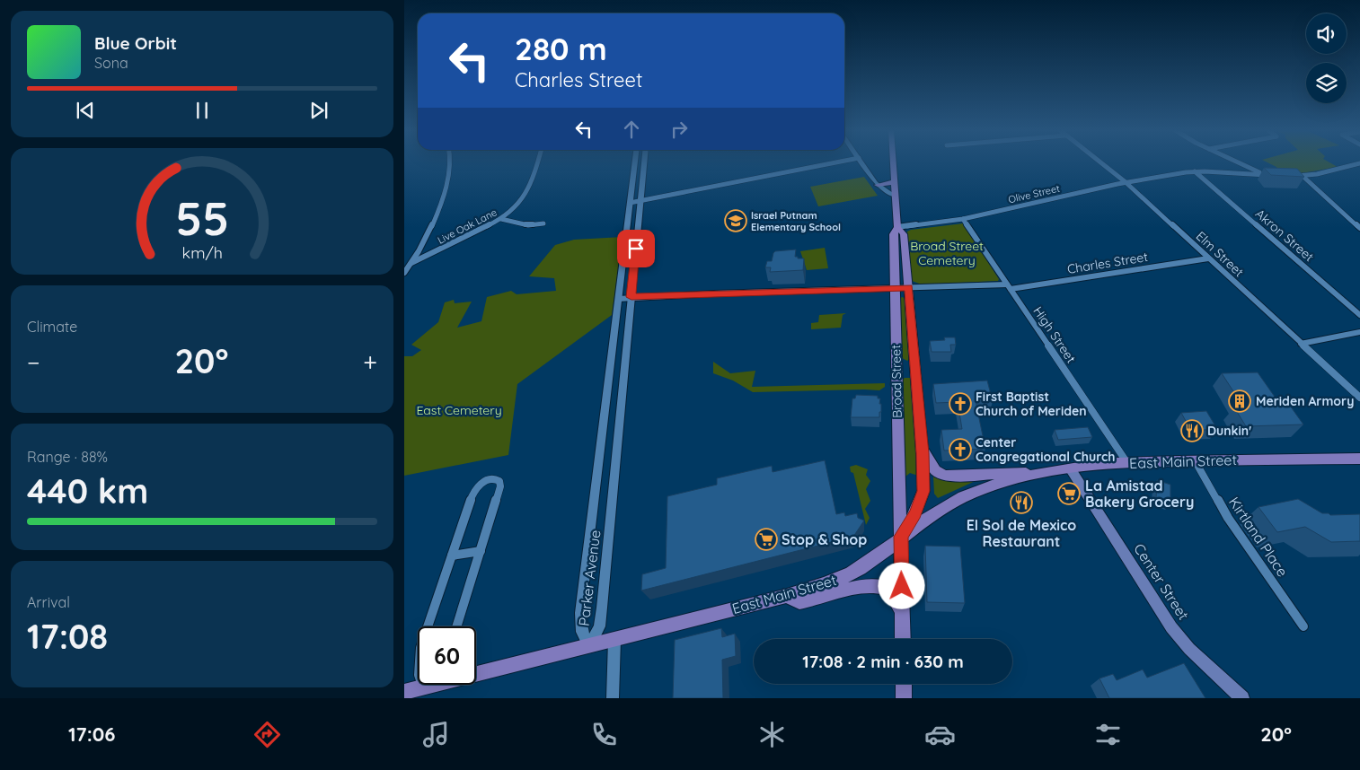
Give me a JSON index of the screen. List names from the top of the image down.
{
  "streets": {
    "main road": ["Broad Street", "East Main Street", "Center Street"],
    "street": [
      "Olive Street",
      "Live Oak Lane",
      "Akron Street",
      "Elm Street",
      "Charles Street",
      "High Street",
      "Kirtland Place",
      "Parker Avenue"
    ]
  },
  "crossings": [
    ["Olive Street", "Akron Street"],
    ["Olive Street", "Elm Street"],
    ["Olive Street", "High Street"],
    ["Olive Street", "Broad Street"],
    ["Elm Street", "Charles Street"],
    ["Charles Street", "High Street"],
    ["Charles Street", "Broad Street"],
    ["Charles Street", "Parker Avenue"],
    ["High Street", "East Main Street"],
    ["Broad Street", "East Main Street"],
    ["East Main Street", "Kirtland Place"],
    ["East Main Street", "Parker Avenue"],
    ["East Main Street", "Center Street"]
  ],
  "parks": ["Broad Street Cemetery", "East Cemetery"],
  "places": {
    "school or university": ["Israel Putnam Elementary School"],
    "building": ["Meriden Armory"],
    "church": ["First Baptist Church of Meriden", "Center Congregational Church"],
    "restaurant": ["Dunkin'", "El Sol de Mexico Restaurant"],
    "supermarket": ["La Amistad Bakery Grocery", "Stop & Shop"]
  },
  "page": {
    "turn": ["280 m", "Charles Street"],
    "song": ["Blue Orbit", "Sona"],
    "tile": [
      "Climate",
      ["Range · 88%", "440 km"],
      ["Arrival", "17:08"]
    ],
    "heat": ["−", "20°", "+"],
    "limit": "60",
    "trip": "17:08 · 2 min · 630 m",
    "tabs": ["17:06", "20°"],
    "gauge": ["55", "km/h"]
  }
}
